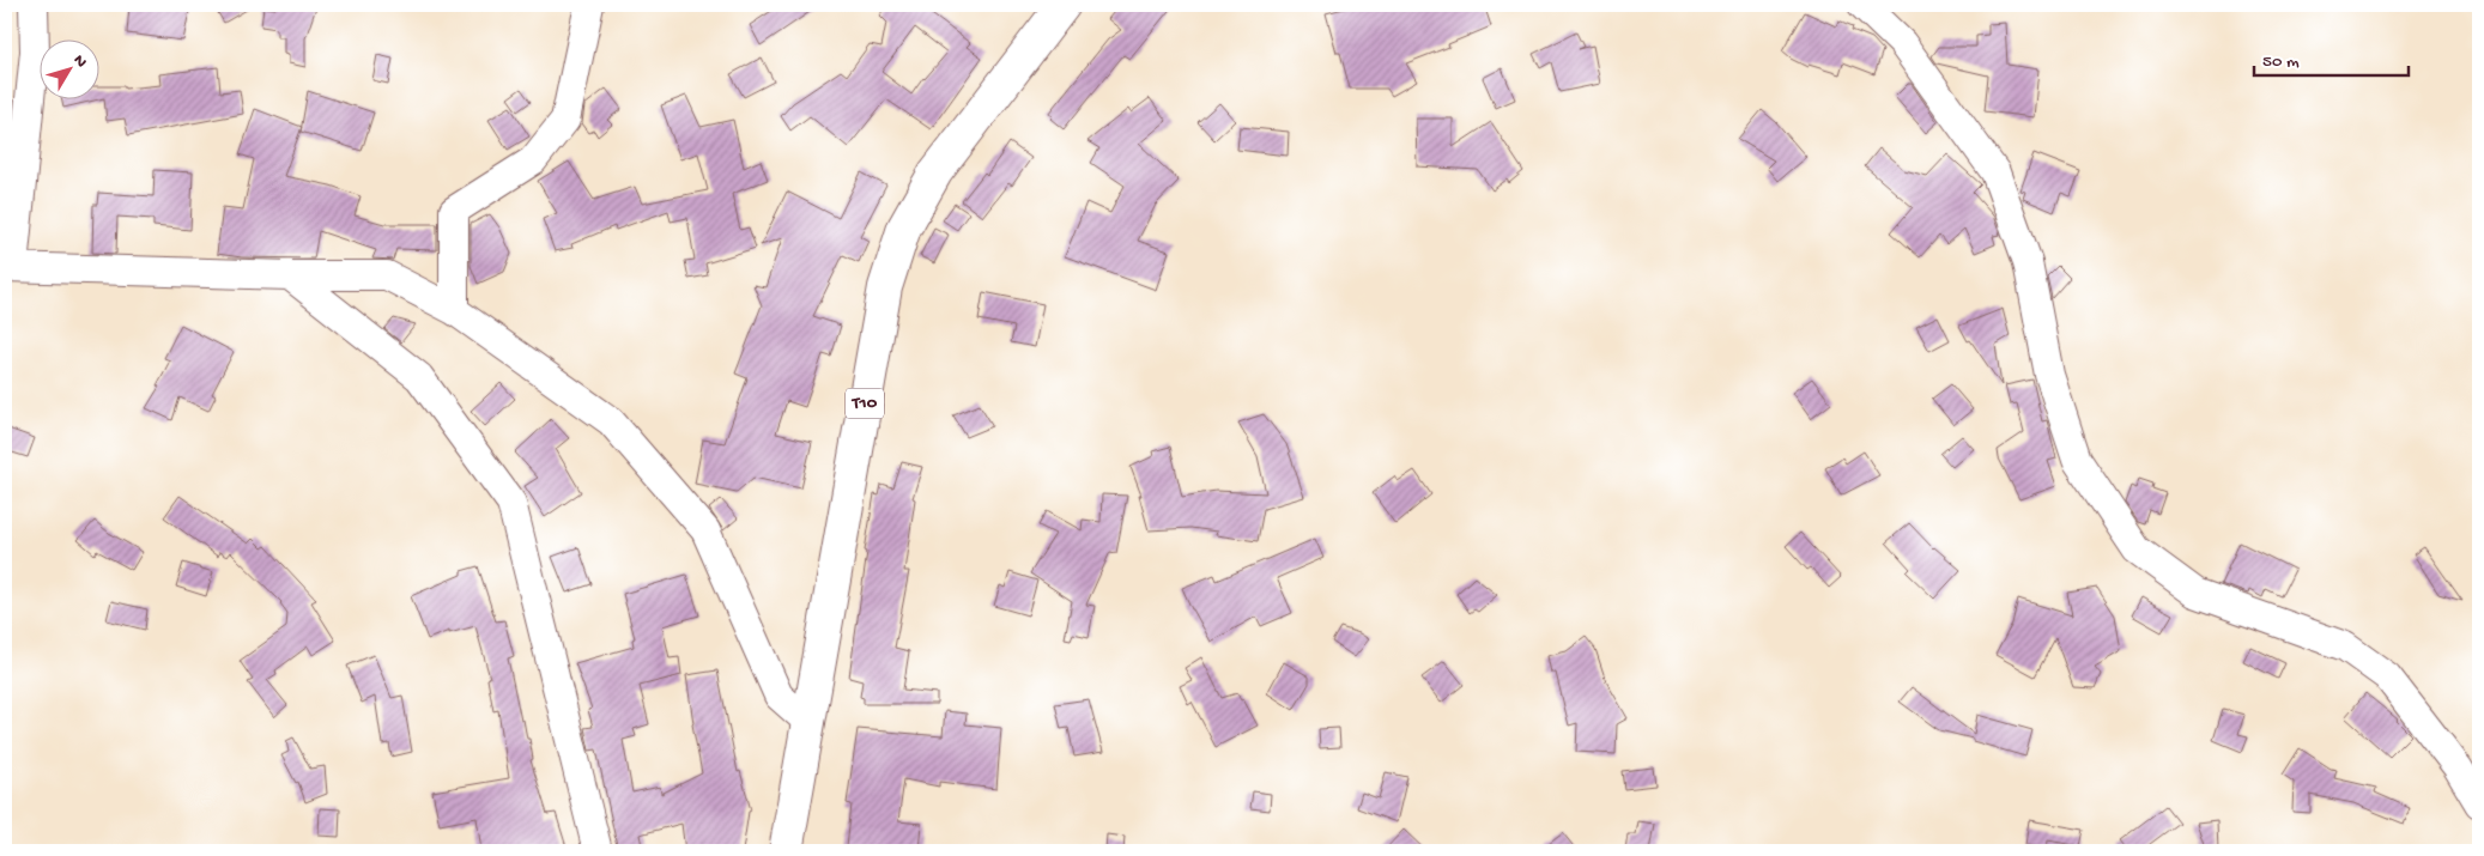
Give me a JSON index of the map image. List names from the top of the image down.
{
  "streets": {
    "highway": ["T10"]
  },
  "scale_bar": "50 m",
  "north": "top right"
}
